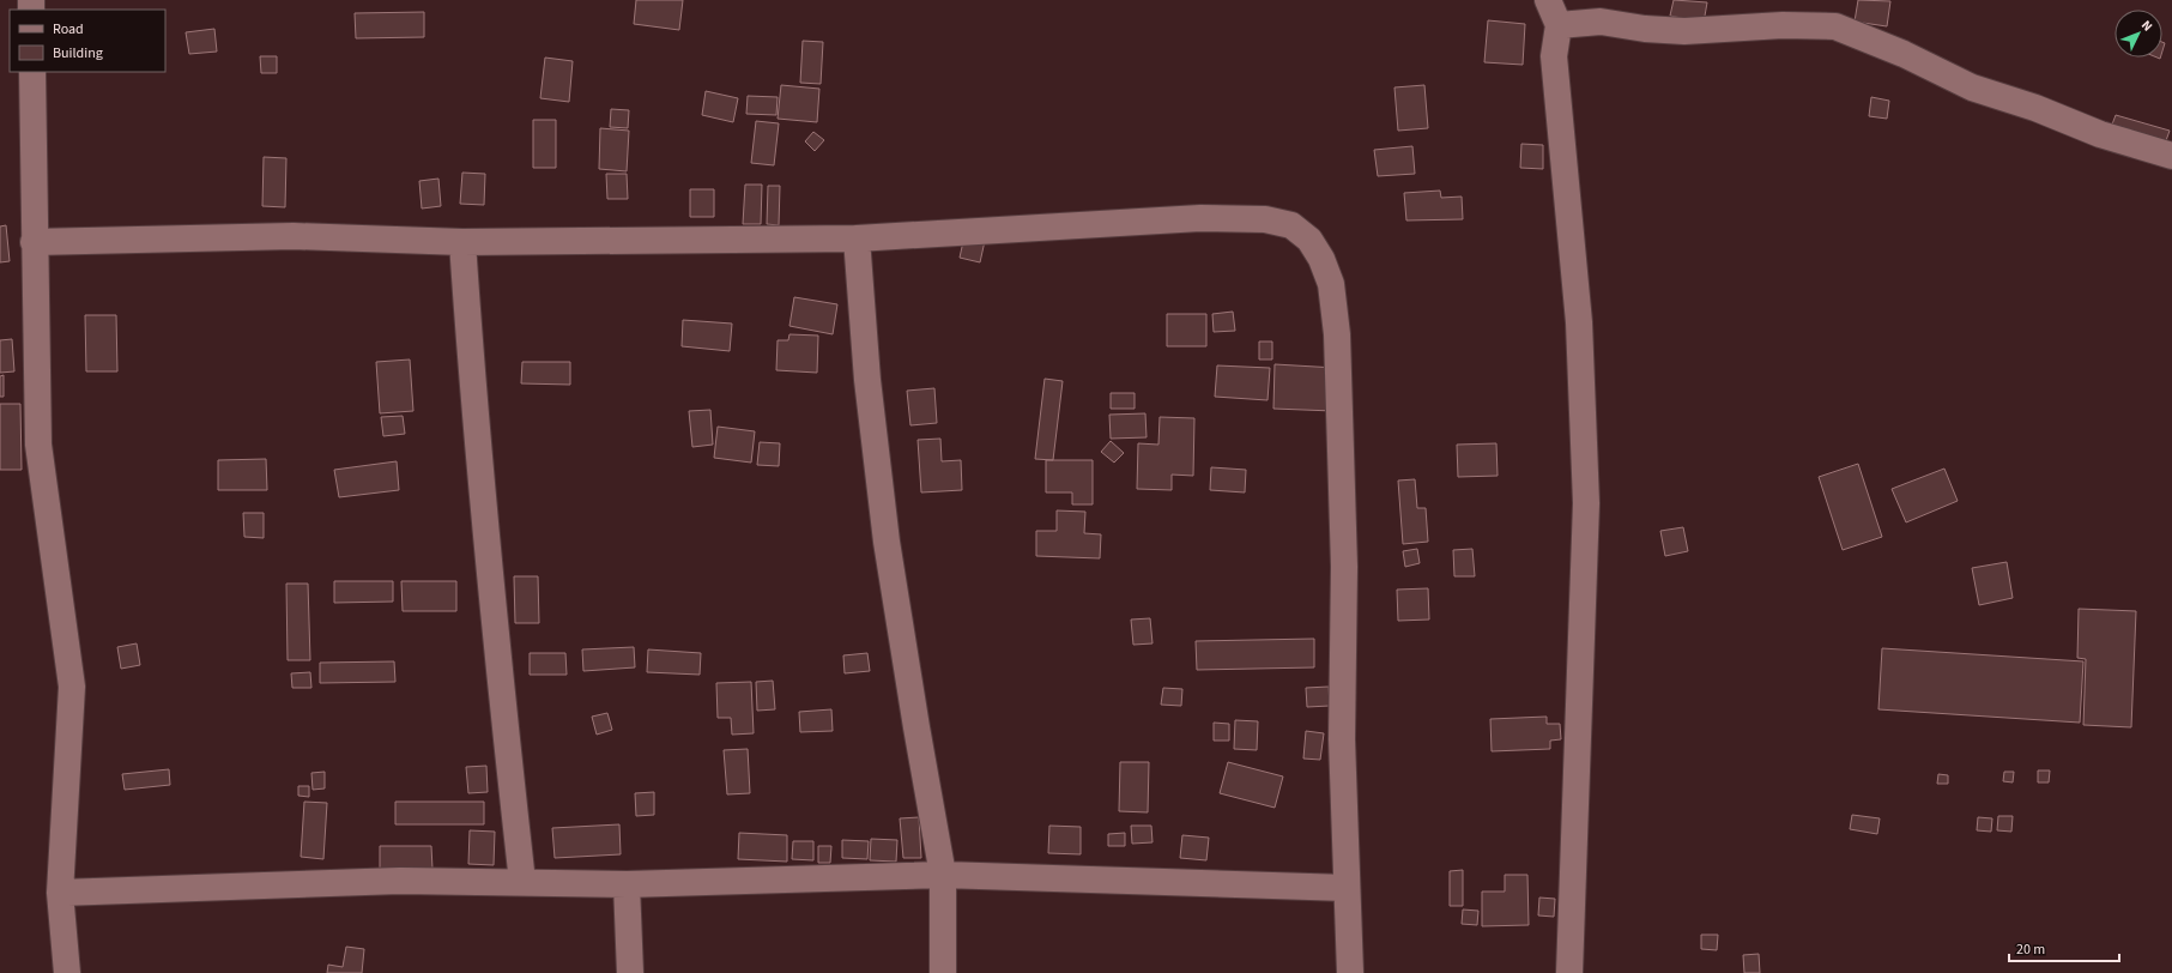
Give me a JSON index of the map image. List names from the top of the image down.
{
  "legend": ["Road", "Building"],
  "scale_bar": "20 m",
  "north": "top right"
}
